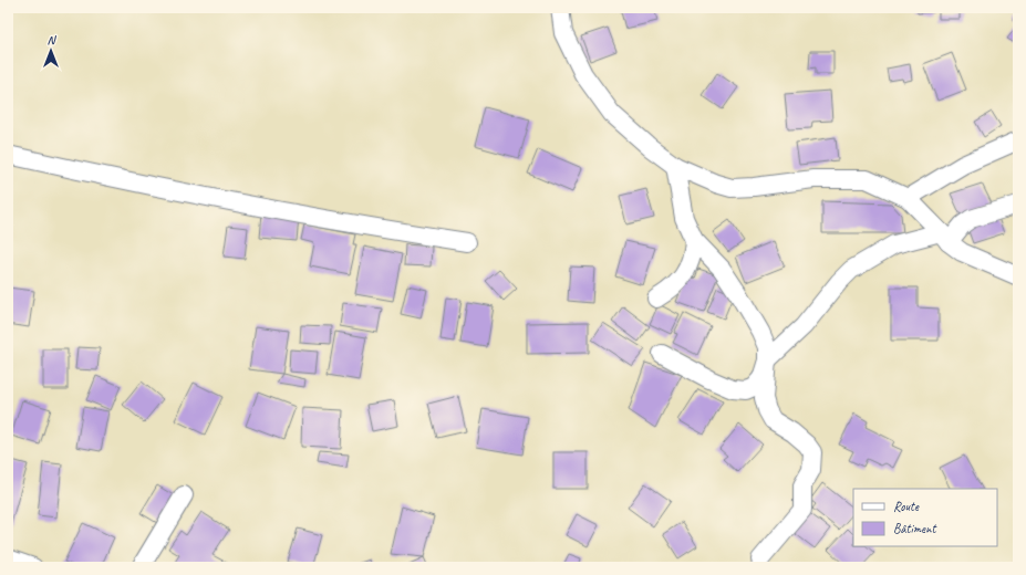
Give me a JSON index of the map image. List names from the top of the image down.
{
  "legend": ["Route", "Bâtiment"],
  "north": "top"
}
